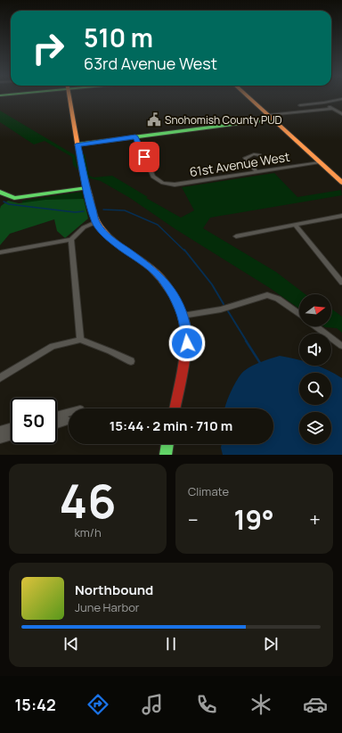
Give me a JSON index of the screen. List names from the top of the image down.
{
  "streets": {
    "street": ["61st Avenue West"]
  },
  "places": {
    "public building": ["Snohomish County PUD"]
  },
  "north": "right",
  "page": {
    "turn": ["510 m", "63rd Avenue West"],
    "limit": "50",
    "trip": "15:44 · 2 min · 710 m",
    "tile": [
      ["46", "km/h"],
      "Climate"
    ],
    "heat": ["−", "19°", "+"],
    "song": ["Northbound", "June Harbor"],
    "tabs": "15:42"
  }
}
